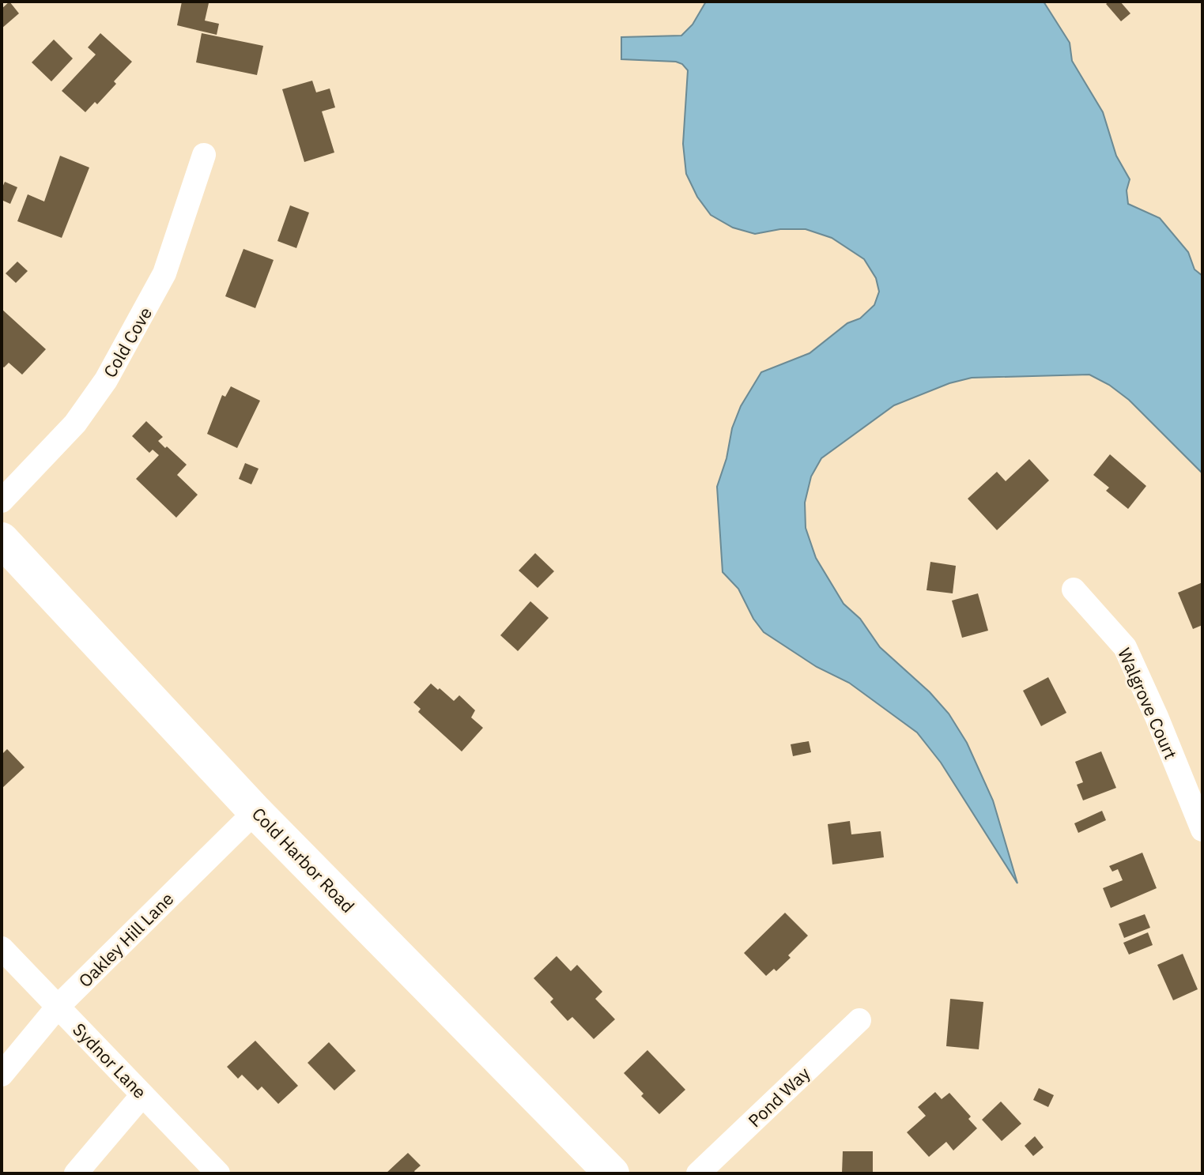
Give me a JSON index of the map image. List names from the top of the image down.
{
  "streets": {
    "main road": ["Cold Harbor Road"],
    "street": [
      "Cold Cove",
      "Walgrove Court",
      "Oakley Hill Lane",
      "Sydnor Lane",
      "Pond Way"
    ]
  },
  "crossings": [
    ["Cold Harbor Road", "Oakley Hill Lane"],
    ["Oakley Hill Lane", "Sydnor Lane"]
  ]
}
